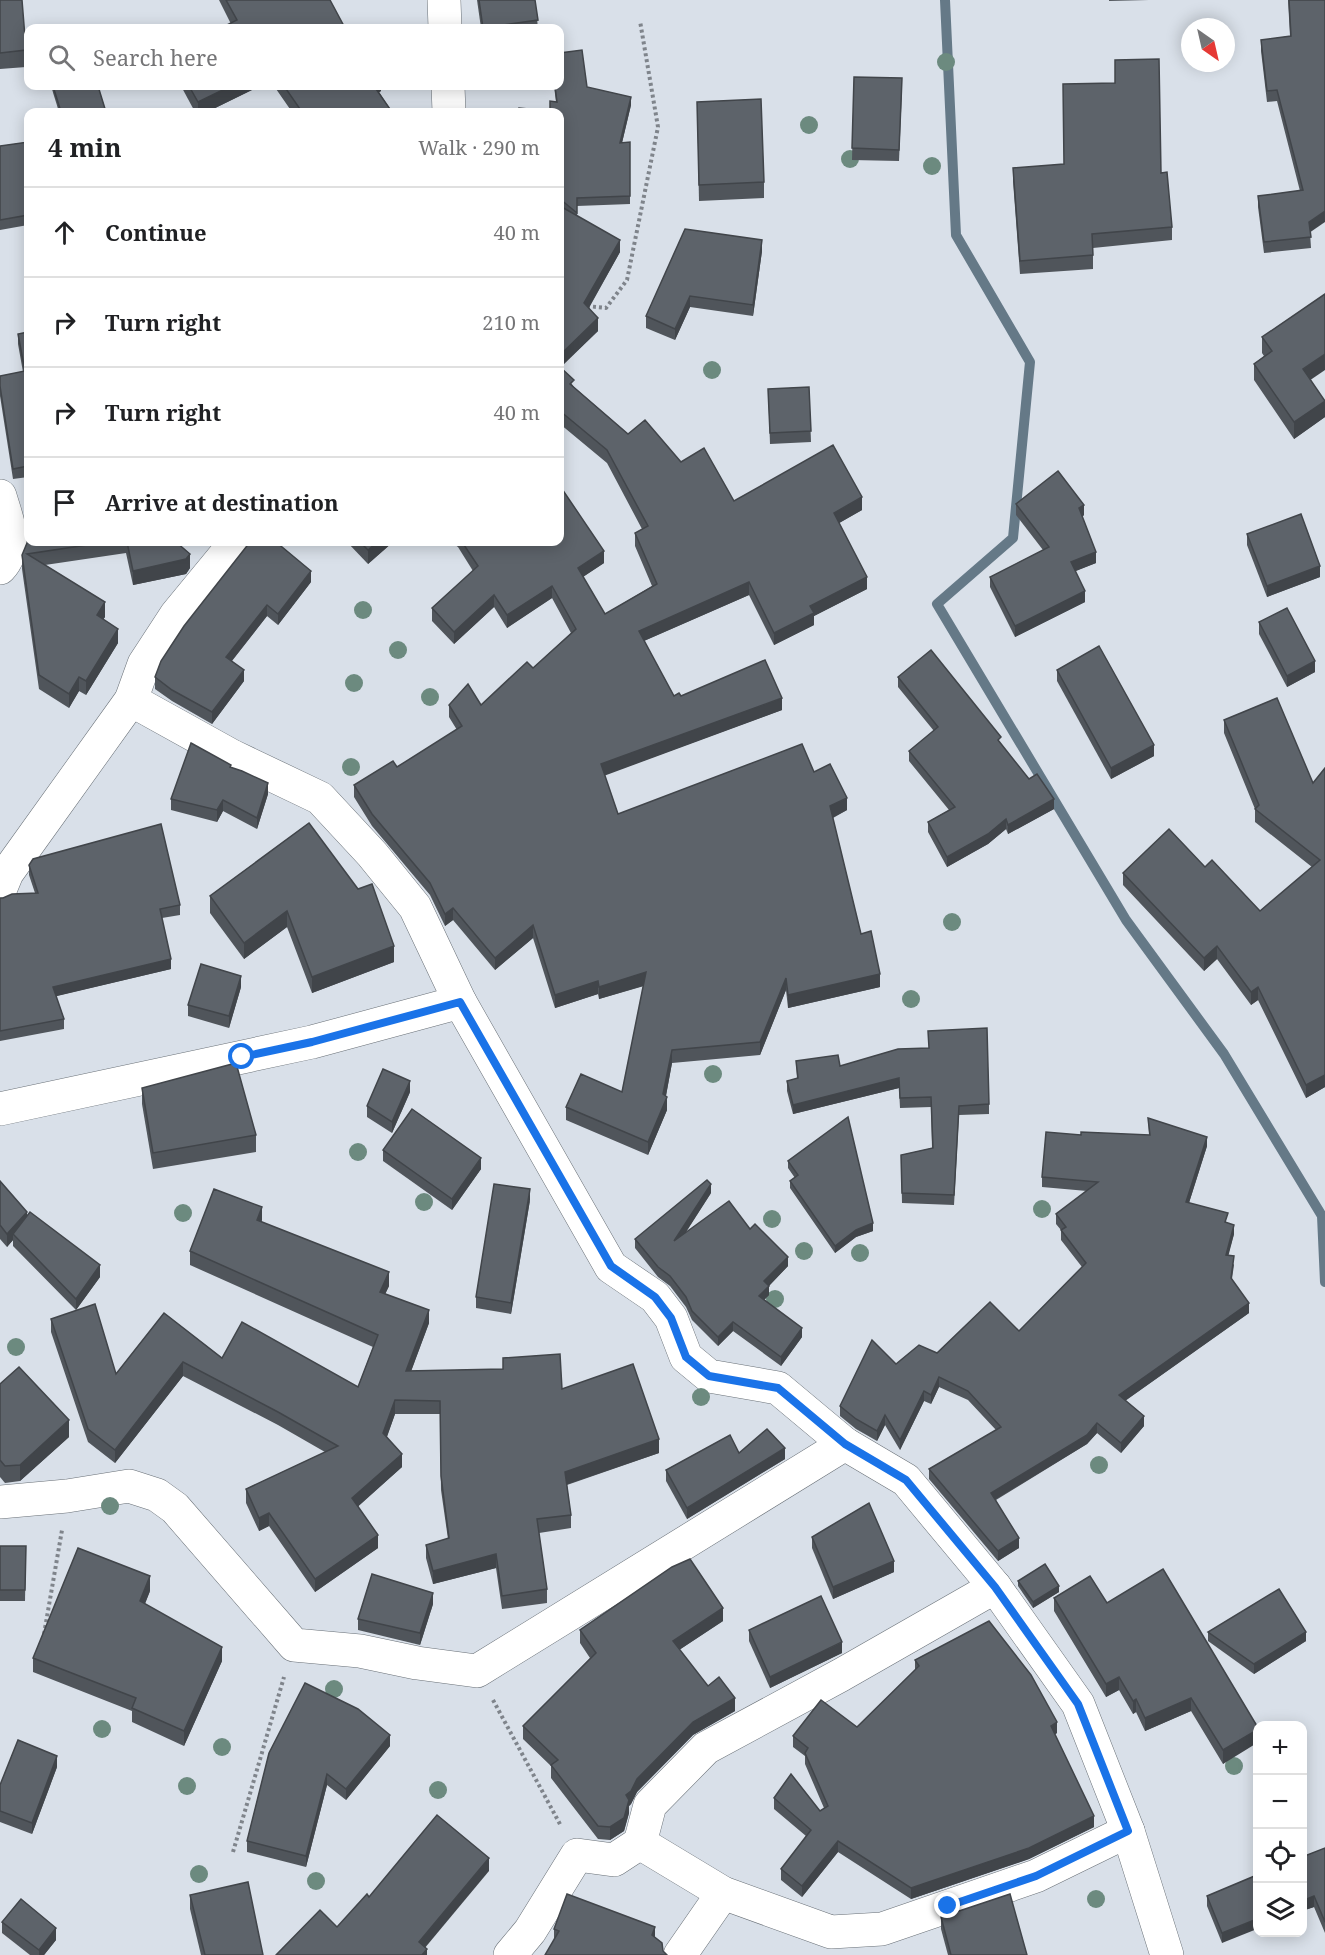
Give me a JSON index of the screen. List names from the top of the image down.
{
  "north": "bottom right",
  "page": {
    "search": "Search here",
    "heading": ["4 min", "Walk · 290 m"],
    "list": [
      ["Continue", "40 m"],
      ["Turn right", "210 m"],
      ["Turn right", "40 m"],
      "Arrive at destination"
    ],
    "map_buttons": ["+", "−"]
  }
}
